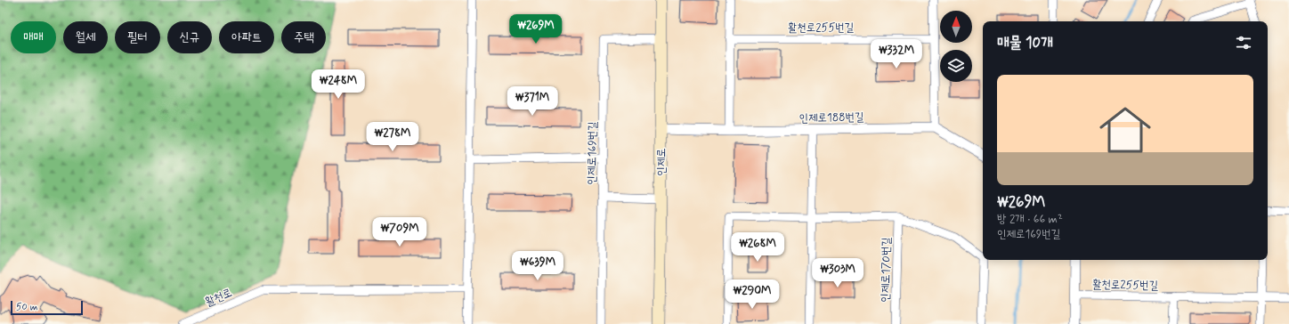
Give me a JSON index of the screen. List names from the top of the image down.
{
  "streets": {
    "main road": ["인제로"],
    "street": [
      "활천로255번길",
      "인제로188번길",
      "인제로169번길",
      "인제로170번길",
      "활천로"
    ]
  },
  "crossings": [
    ["인제로188번길", "인제로"],
    ["인제로169번길", "인제로"]
  ],
  "scale_bar": "50 m",
  "north": "top",
  "page": {
    "price": [
      "₩269M",
      "₩332M",
      "₩248M",
      "₩371M",
      "₩278M",
      "₩709M",
      "₩268M",
      "₩639M",
      "₩303M",
      "₩290M"
    ],
    "chip": [
      "매매",
      "월세",
      "필터",
      "신규",
      "아파트",
      "주택"
    ],
    "heading": "매물 10개",
    "list": [
      {
        "name": "₩269M",
        "note": "방 2개 · 66 m² · 인제로169번길"
      }
    ],
    "scale": "50 m"
  }
}
